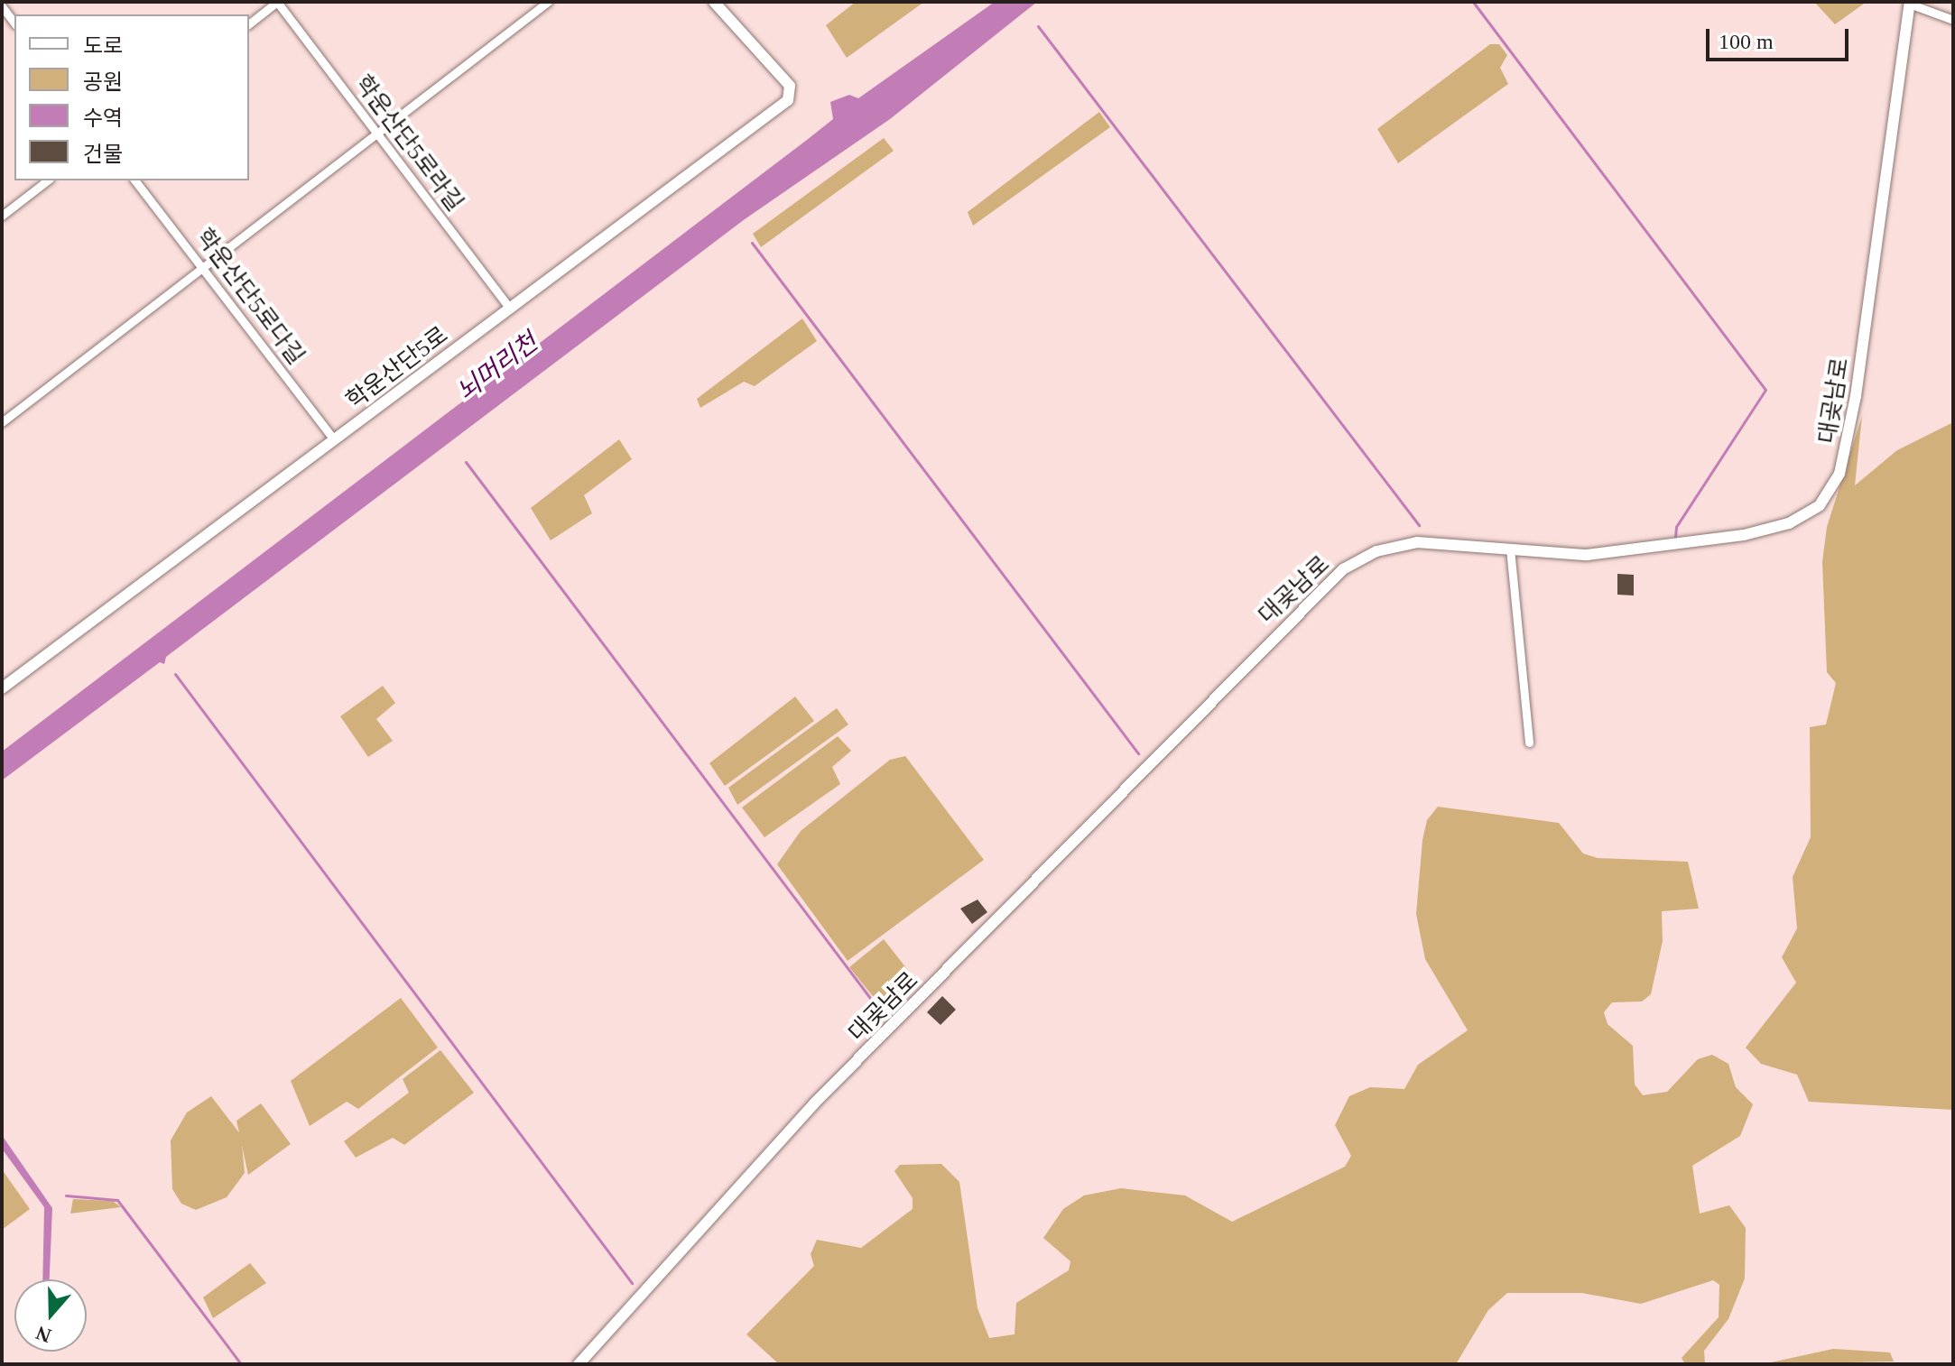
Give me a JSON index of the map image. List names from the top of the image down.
{
  "streets": {
    "street": [
      "학운산단5로라길",
      "학운산단5로다길",
      "학운산단5로",
      "대곶남로"
    ]
  },
  "crossings": [
    ["학운산단5로라길", "학운산단5로"],
    ["학운산단5로다길", "학운산단5로"]
  ],
  "water": ["뇌머리천"],
  "legend": [
    "도로",
    "공원",
    "수역",
    "건물"
  ],
  "scale_bar": "100 m",
  "north": "bottom"
}
